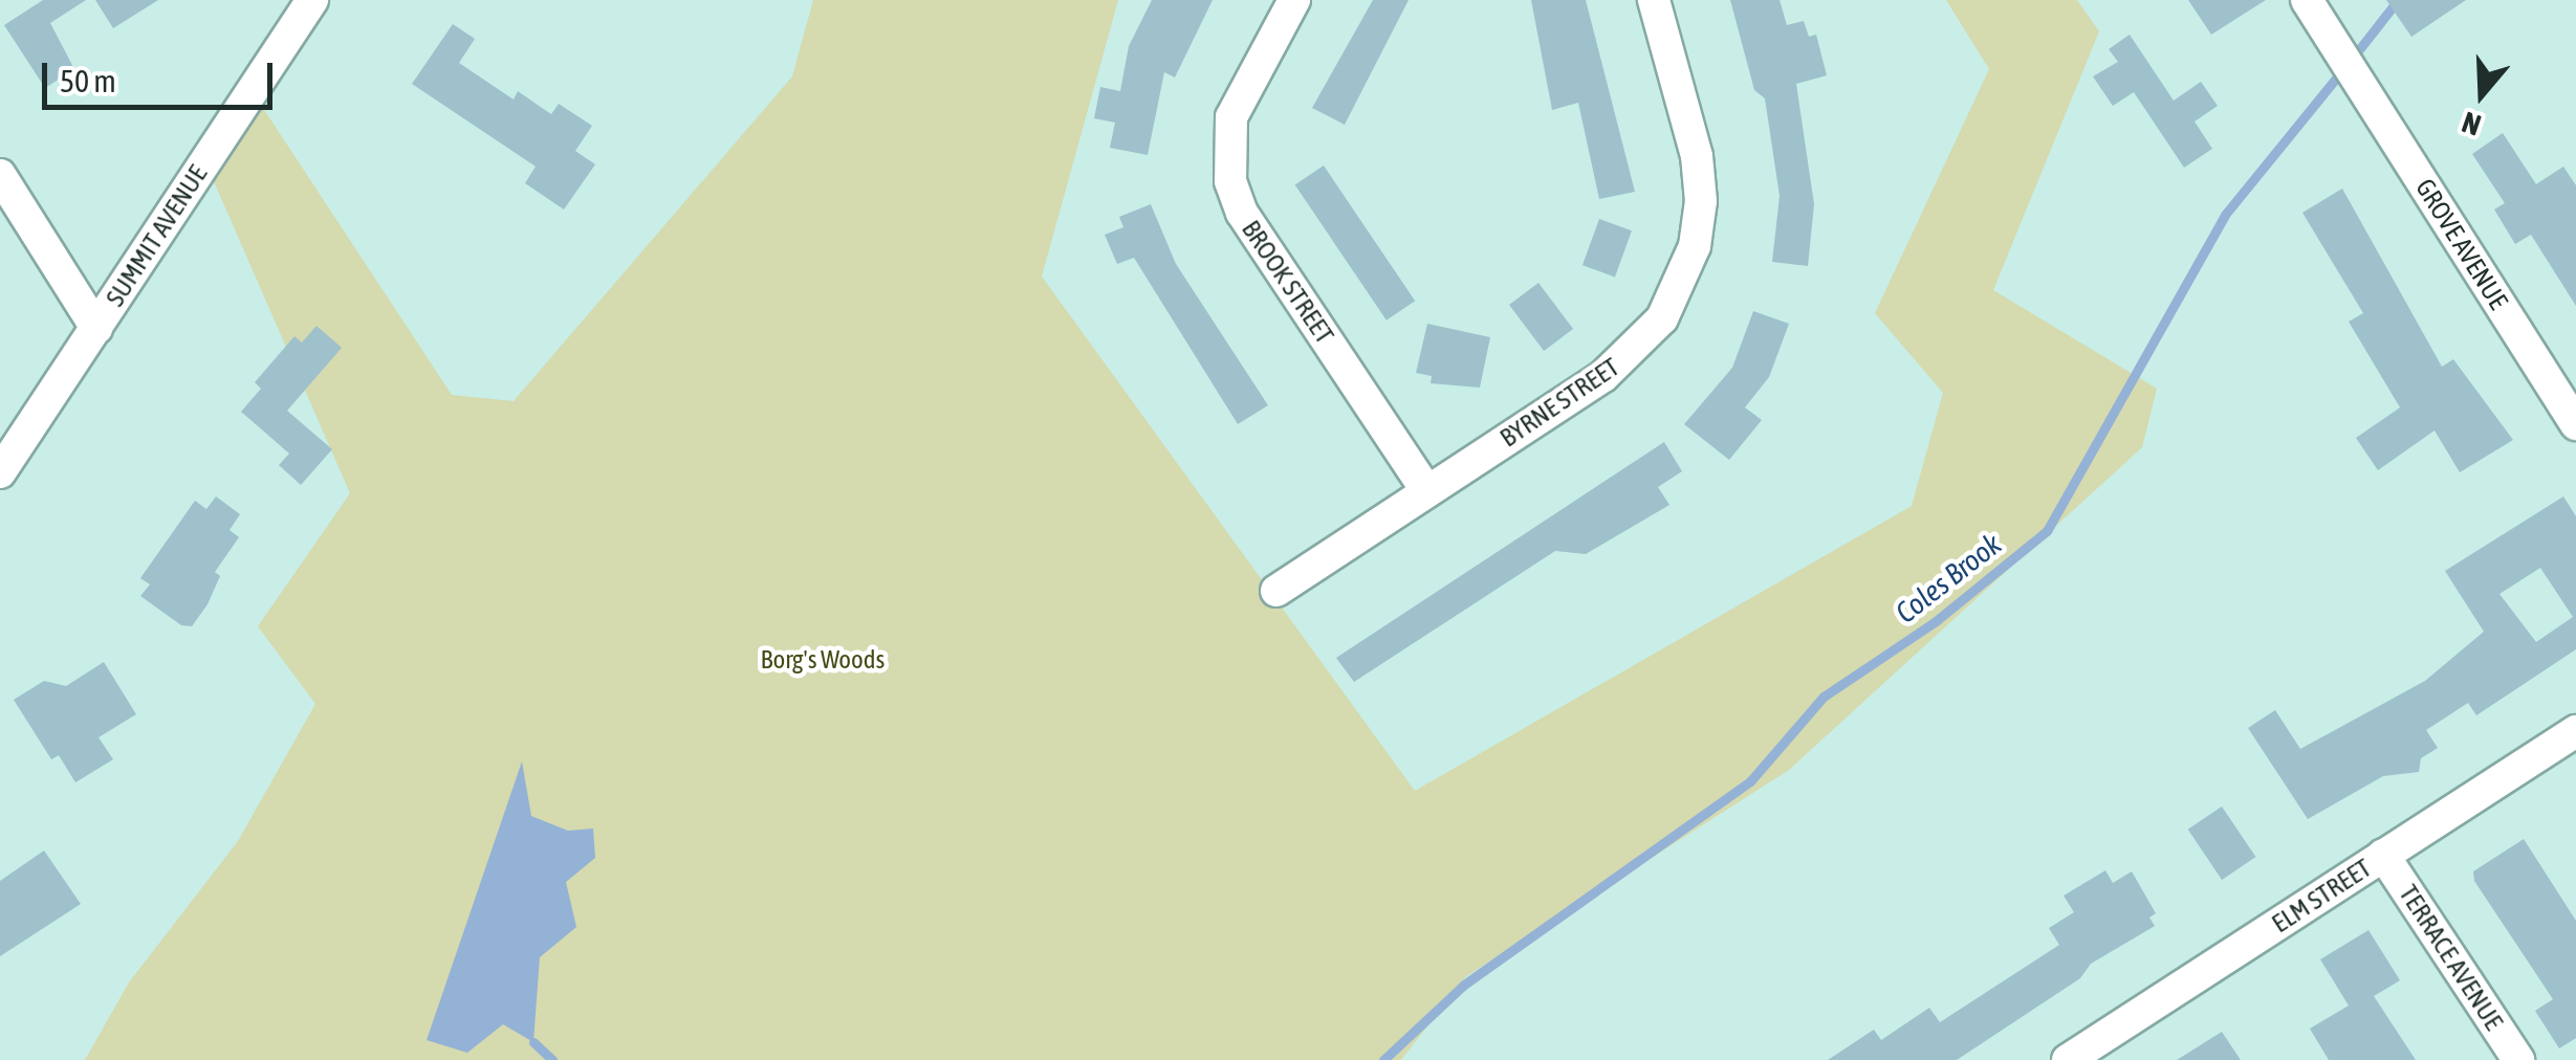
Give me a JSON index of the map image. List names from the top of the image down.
{
  "streets": {
    "street": [
      "SUMMIT AVENUE",
      "GROVE AVENUE",
      "BROOK STREET",
      "BYRNE STREET",
      "ELM STREET",
      "TERRACE AVENUE"
    ]
  },
  "crossings": [
    ["BROOK STREET", "BYRNE STREET"],
    ["ELM STREET", "TERRACE AVENUE"]
  ],
  "water": ["Coles Brook"],
  "parks": ["Borg's Woods"],
  "scale_bar": "50 m",
  "north": "bottom"
}
